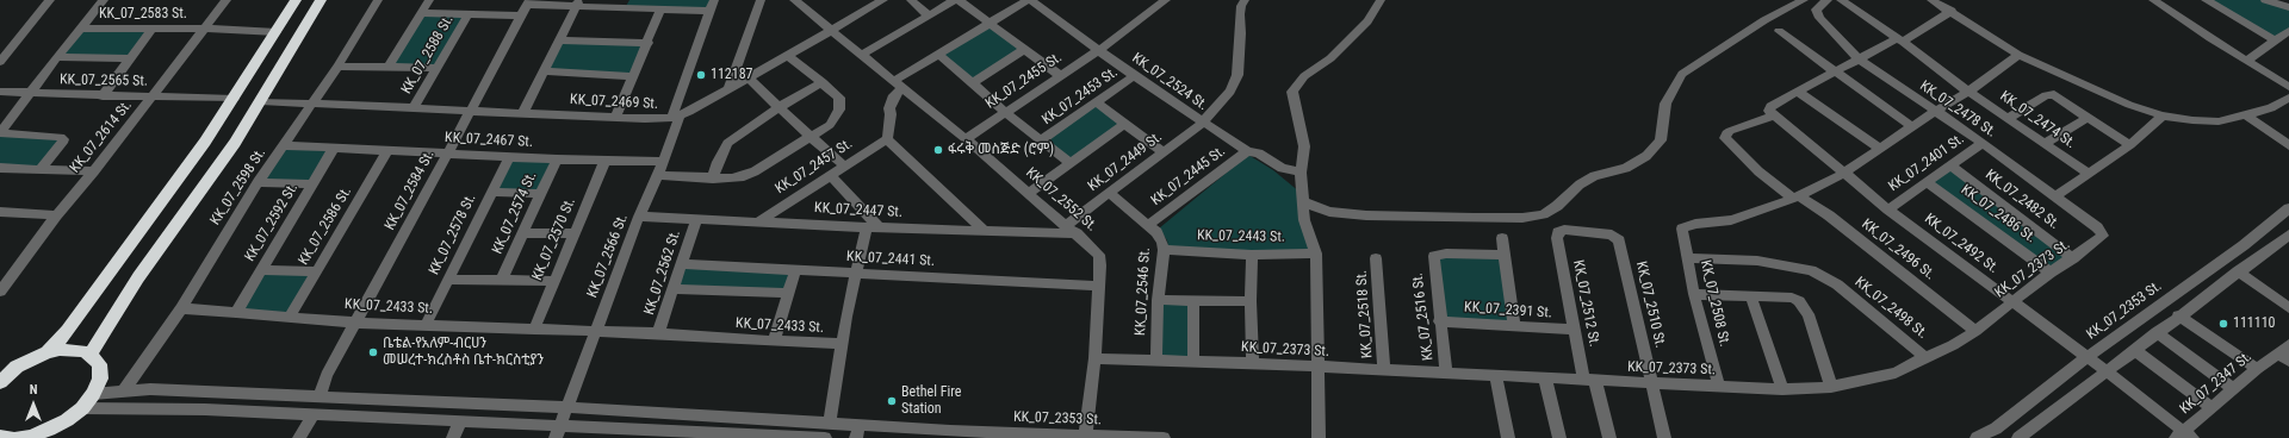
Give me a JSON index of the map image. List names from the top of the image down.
{
  "streets": {
    "street": [
      "KK_07_2583 St.",
      "KK_07_2588 St.",
      "KK_07_2565 St.",
      "KK_07_2455 St.",
      "KK_07_2524 St.",
      "KK_07_2453 St.",
      "KK_07_2469 St.",
      "KK_07_2478 St.",
      "KK_07_2474 St.",
      "KK_07_2614 St.",
      "KK_07_2467 St.",
      "KK_07_2449 St.",
      "KK_07_2401 St.",
      "KK_07_2457 St.",
      "KK_07_2445 St.",
      "KK_07_2598 St.",
      "KK_07_2584 St.",
      "KK_07_2552 St.",
      "KK_07_2482 St.",
      "KK_07_2447 St.",
      "KK_07_2574 St.",
      "KK_07_2486 St.",
      "KK_07_2592 St.",
      "KK_07_2586 St.",
      "KK_07_2578 St.",
      "KK_07_2443 St.",
      "KK_07_2570 St.",
      "KK_07_2492 St.",
      "KK_07_2496 St.",
      "KK_07_2566 St.",
      "KK_07_2441 St.",
      "KK_07_2373 St.",
      "KK_07_2562 St.",
      "KK_07_2546 St.",
      "KK_07_2512 St.",
      "KK_07_2508 St.",
      "KK_07_2510 St.",
      "KK_07_2433 St.",
      "KK_07_2498 St.",
      "KK_07_2391 St.",
      "KK_07_2353 St.",
      "KK_07_2518 St.",
      "KK_07_2516 St.",
      "KK_07_2347 St."
    ]
  },
  "crossings": [
    ["KK_07_2583 St.", "KK_07_2614 St."],
    ["KK_07_2588 St.", "KK_07_2469 St."],
    ["KK_07_2565 St.", "KK_07_2614 St."],
    ["KK_07_2455 St.", "KK_07_2524 St."],
    ["KK_07_2455 St.", "KK_07_2552 St."],
    ["KK_07_2524 St.", "KK_07_2453 St."],
    ["KK_07_2524 St.", "KK_07_2449 St."],
    ["KK_07_2524 St.", "KK_07_2445 St."],
    ["KK_07_2469 St.", "KK_07_2598 St."],
    ["KK_07_2469 St.", "KK_07_2584 St."],
    ["KK_07_2469 St.", "KK_07_2566 St."],
    ["KK_07_2478 St.", "KK_07_2401 St."],
    ["KK_07_2478 St.", "KK_07_2373 St."],
    ["KK_07_2467 St.", "KK_07_2598 St."],
    ["KK_07_2467 St.", "KK_07_2584 St."],
    ["KK_07_2467 St.", "KK_07_2574 St."],
    ["KK_07_2467 St.", "KK_07_2592 St."],
    ["KK_07_2467 St.", "KK_07_2586 St."],
    ["KK_07_2467 St.", "KK_07_2578 St."],
    ["KK_07_2467 St.", "KK_07_2570 St."],
    ["KK_07_2467 St.", "KK_07_2566 St."],
    ["KK_07_2449 St.", "KK_07_2552 St."],
    ["KK_07_2449 St.", "KK_07_2447 St."],
    ["KK_07_2449 St.", "KK_07_2546 St."],
    ["KK_07_2401 St.", "KK_07_2482 St."],
    ["KK_07_2401 St.", "KK_07_2486 St."],
    ["KK_07_2401 St.", "KK_07_2492 St."],
    ["KK_07_2457 St.", "KK_07_2447 St."],
    ["KK_07_2445 St.", "KK_07_2546 St."],
    ["KK_07_2598 St.", "KK_07_2433 St."],
    ["KK_07_2598 St.", "KK_07_2353 St."],
    ["KK_07_2584 St.", "KK_07_2433 St."],
    ["KK_07_2584 St.", "KK_07_2353 St."],
    ["KK_07_2552 St.", "KK_07_2447 St."],
    ["KK_07_2552 St.", "KK_07_2441 St."],
    ["KK_07_2552 St.", "KK_07_2373 St."],
    ["KK_07_2552 St.", "KK_07_2353 St."],
    ["KK_07_2482 St.", "KK_07_2373 St."],
    ["KK_07_2447 St.", "KK_07_2566 St."],
    ["KK_07_2447 St.", "KK_07_2562 St."],
    ["KK_07_2486 St.", "KK_07_2373 St."],
    ["KK_07_2592 St.", "KK_07_2433 St."],
    ["KK_07_2586 St.", "KK_07_2433 St."],
    ["KK_07_2578 St.", "KK_07_2433 St."],
    ["KK_07_2443 St.", "KK_07_2546 St."],
    ["KK_07_2570 St.", "KK_07_2433 St."],
    ["KK_07_2492 St.", "KK_07_2496 St."],
    ["KK_07_2492 St.", "KK_07_2373 St."],
    ["KK_07_2492 St.", "KK_07_2353 St."],
    ["KK_07_2492 St.", "KK_07_2347 St."],
    ["KK_07_2496 St.", "KK_07_2373 St."],
    ["KK_07_2496 St.", "KK_07_2508 St."],
    ["KK_07_2566 St.", "KK_07_2433 St."],
    ["KK_07_2566 St.", "KK_07_2353 St."],
    ["KK_07_2441 St.", "KK_07_2562 St."],
    ["KK_07_2373 St.", "KK_07_2546 St."],
    ["KK_07_2373 St.", "KK_07_2512 St."],
    ["KK_07_2373 St.", "KK_07_2508 St."],
    ["KK_07_2373 St.", "KK_07_2510 St."],
    ["KK_07_2373 St.", "KK_07_2498 St."],
    ["KK_07_2373 St.", "KK_07_2518 St."],
    ["KK_07_2373 St.", "KK_07_2516 St."],
    ["KK_07_2562 St.", "KK_07_2433 St."],
    ["KK_07_2512 St.", "KK_07_2510 St."],
    ["KK_07_2512 St.", "KK_07_2391 St."],
    ["KK_07_2508 St.", "KK_07_2498 St."],
    ["KK_07_2391 St.", "KK_07_2516 St."]
  ],
  "places": [
    "112187",
    "ፋሩቅ መስጅድ (ሮም)",
    "111110",
    "ቤቴል-የአለም-ብርሀን መሠረተ-ክረስቶስ ቤተ-ክርስቲያን",
    "Bethel Fire Station"
  ],
  "north": "top"
}
